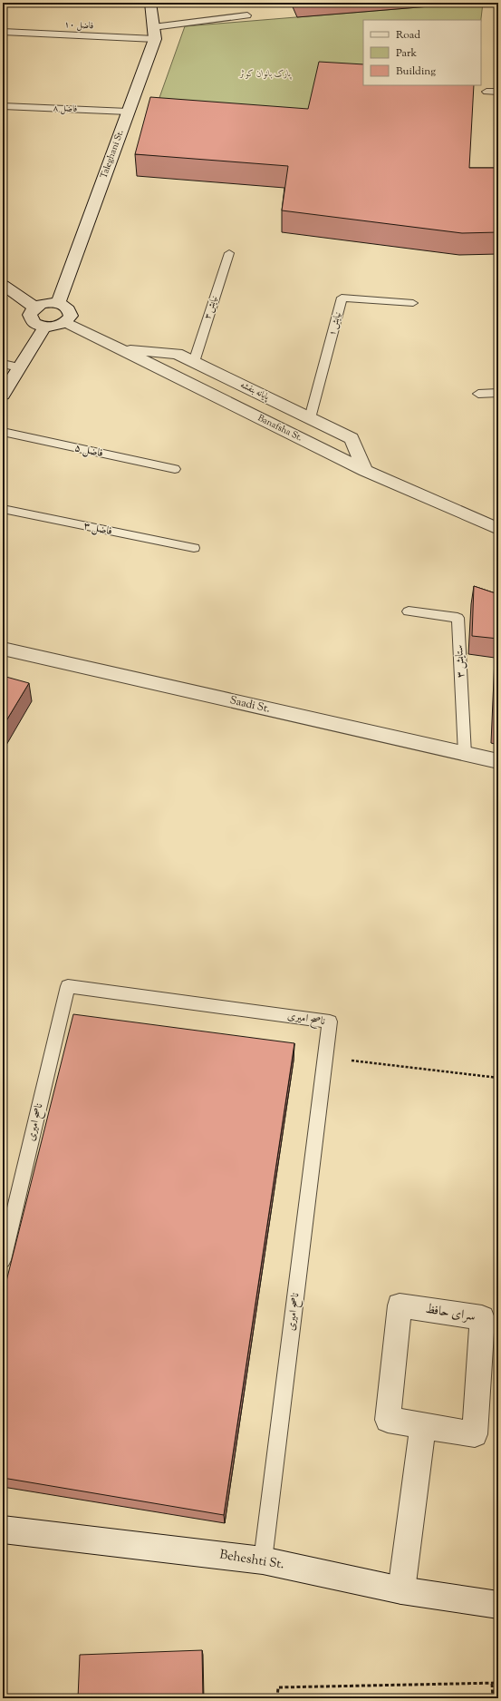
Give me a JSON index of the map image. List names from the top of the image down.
{
  "streets": {
    "street": [
      "Taleghani St.",
      "پایانه بنفشه",
      "Banafsha St.",
      "Saadi St.",
      "سرای حافظ",
      "Beheshti St."
    ],
    "lane": [
      "فاضل ۱۰",
      "فاضل ۸",
      "نیایش ۳",
      "نیایش ۱",
      "فاضل ۵",
      "فاضل ۳",
      "ستایش ۳",
      "ناصح امیری"
    ]
  },
  "crossings": [
    ["فاضل ۱۰", "Taleghani St."],
    ["فاضل ۸", "Taleghani St."],
    ["Taleghani St.", "Banafsha St."],
    ["نیایش ۳", "پایانه بنفشه"],
    ["نیایش ۱", "پایانه بنفشه"],
    ["پایانه بنفشه", "Banafsha St."],
    ["ستایش ۳", "Saadi St."],
    ["ناصح امیری", "Beheshti St."]
  ],
  "parks": ["پارک بانوان کوثر"],
  "legend": ["Road", "Park", "Building"]
}
